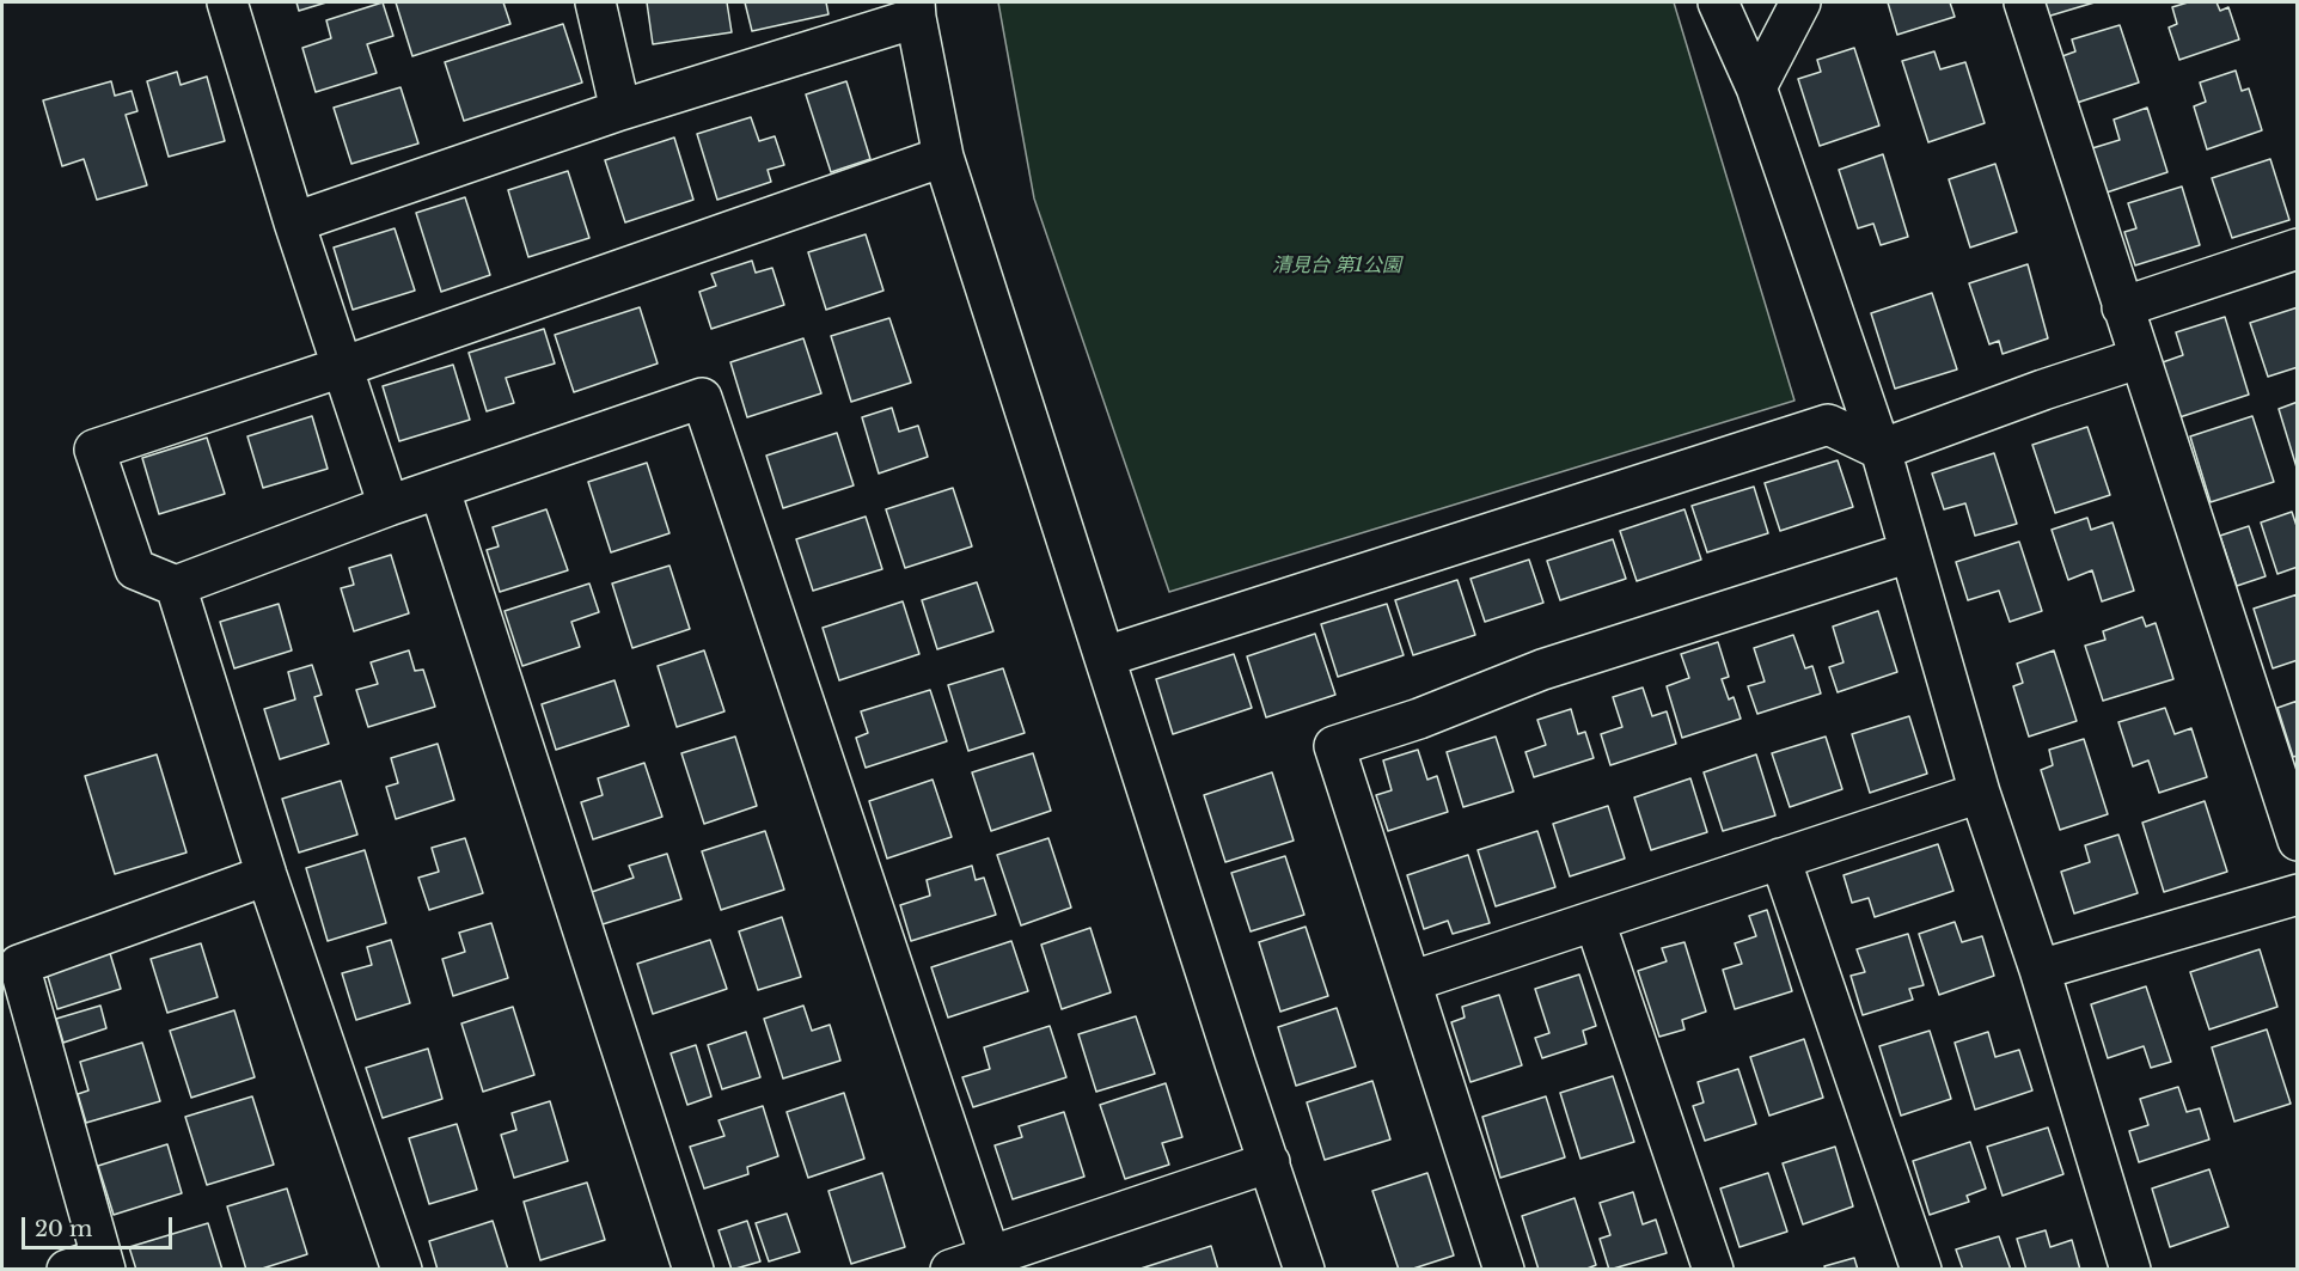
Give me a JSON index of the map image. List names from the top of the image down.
{
  "parks": ["清見台 第1公園"],
  "scale_bar": "20 m"
}
